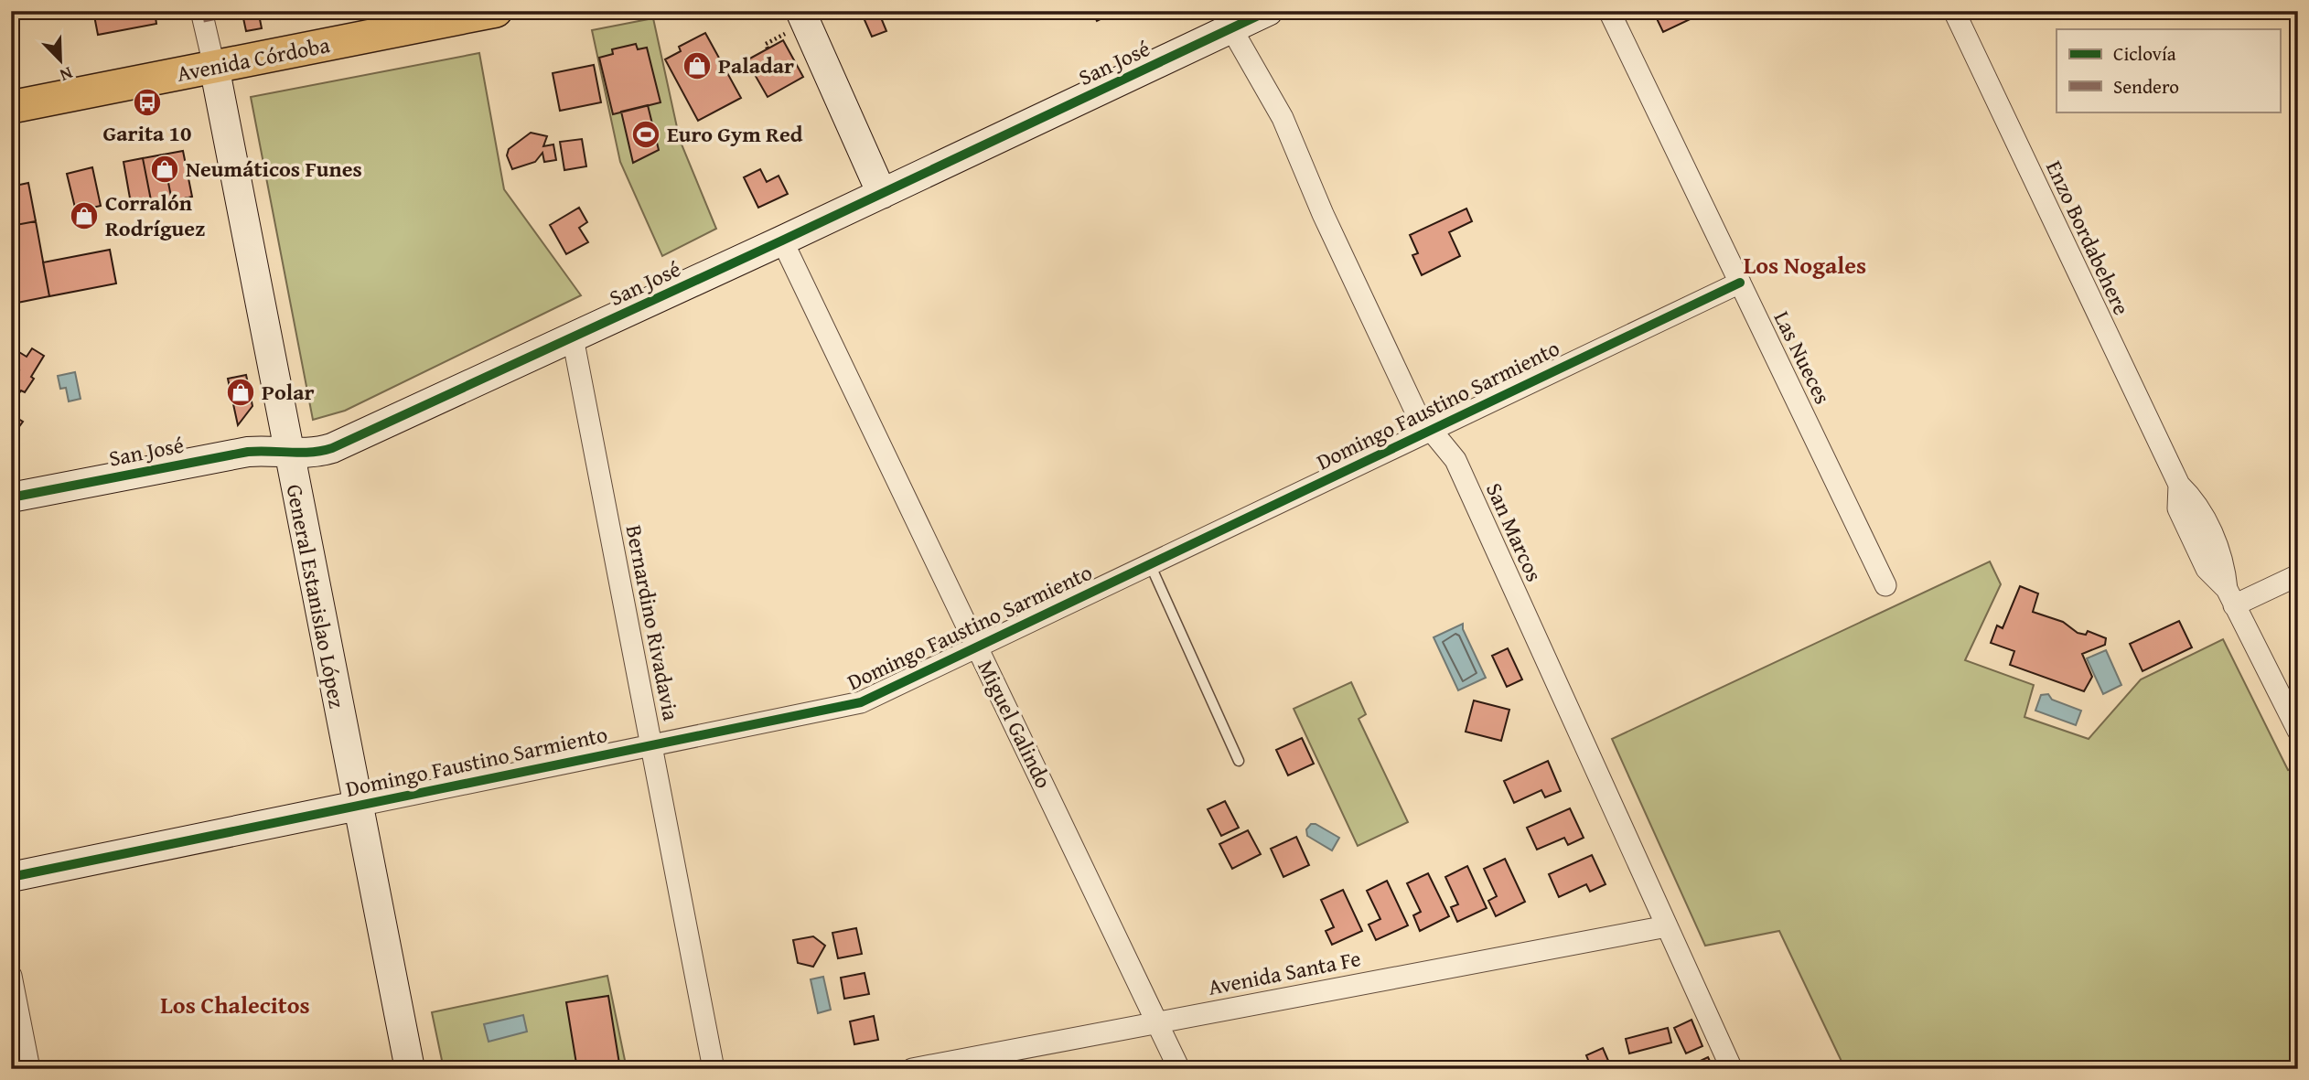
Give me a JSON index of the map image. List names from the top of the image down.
{
  "streets": {
    "main road": ["Avenida Córdoba"],
    "street": [
      "San José",
      "Enzo Bordabehere",
      "Las Nueces",
      "Domingo Faustino Sarmiento",
      "San Marcos",
      "General Estanislao López",
      "Bernardino Rivadavia",
      "Miguel Galindo",
      "Avenida Santa Fe"
    ]
  },
  "crossings": [
    ["Avenida Córdoba", "General Estanislao López"],
    ["San José", "San Marcos"],
    ["San José", "General Estanislao López"],
    ["San José", "Bernardino Rivadavia"],
    ["San José", "Miguel Galindo"],
    ["Las Nueces", "Domingo Faustino Sarmiento"],
    ["Domingo Faustino Sarmiento", "San Marcos"],
    ["Domingo Faustino Sarmiento", "General Estanislao López"],
    ["Domingo Faustino Sarmiento", "Bernardino Rivadavia"],
    ["Domingo Faustino Sarmiento", "Miguel Galindo"],
    ["San Marcos", "Avenida Santa Fe"],
    ["Miguel Galindo", "Avenida Santa Fe"]
  ],
  "districts": ["Los Nogales", "Los Chalecitos"],
  "places": {
    "shop": [
      "Paladar",
      "Neumáticos Funes",
      "Corralón Rodríguez",
      "Polar"
    ],
    "bus stop": ["Garita 10"],
    "sports": ["Euro Gym Red"]
  },
  "legend": ["Ciclovía", "Sendero"],
  "north": "bottom right"
}
